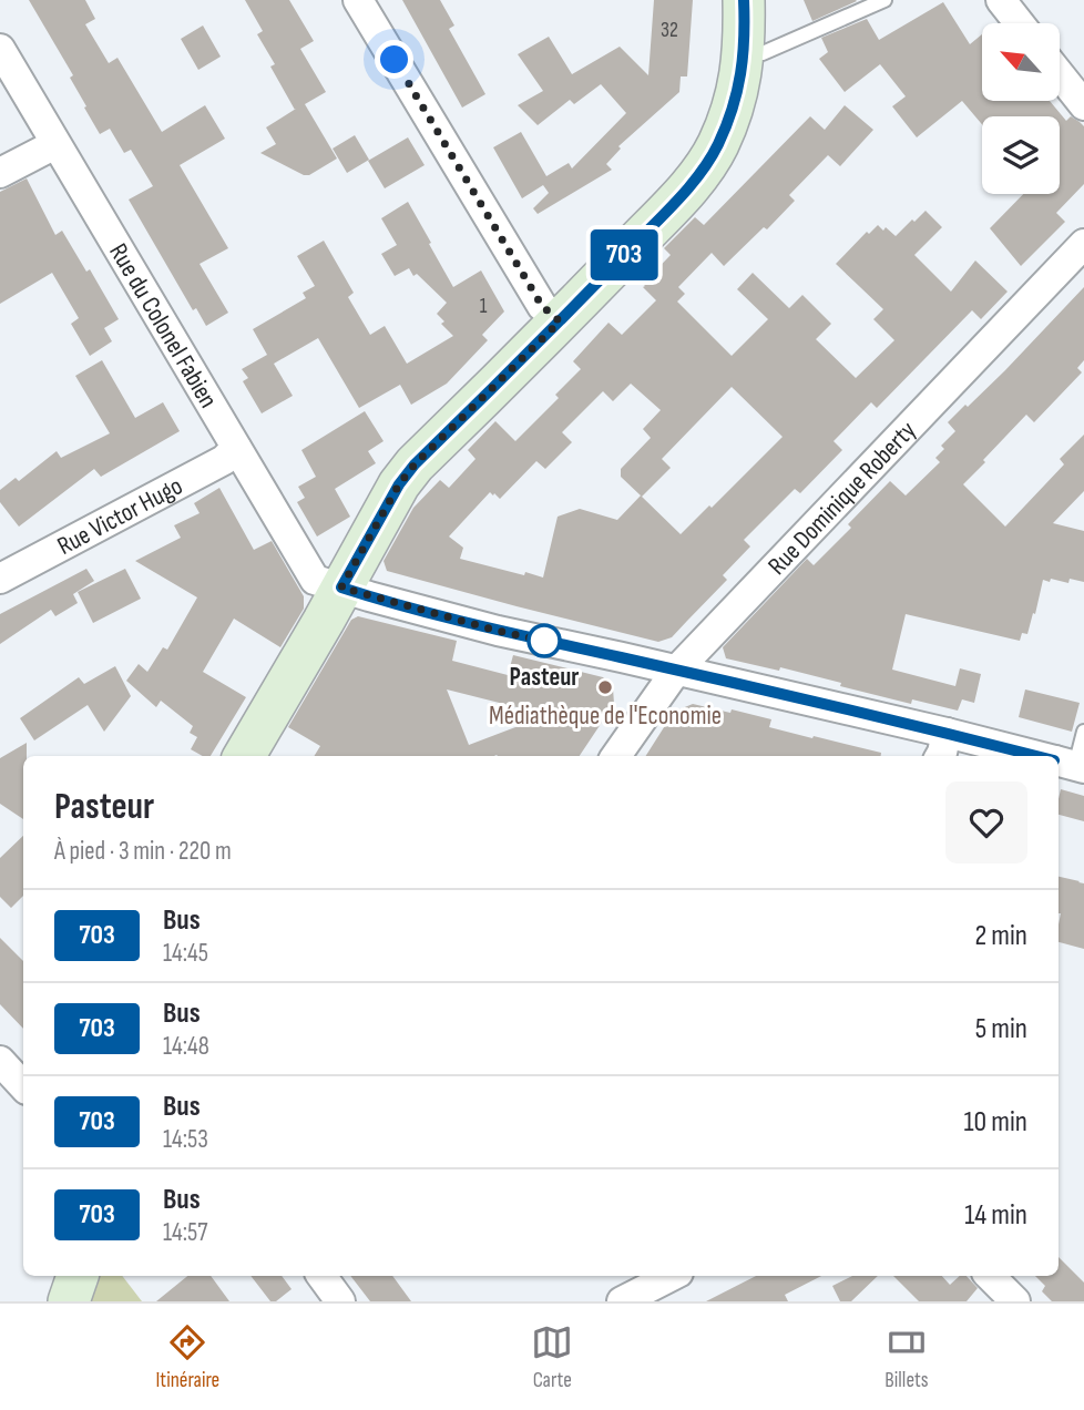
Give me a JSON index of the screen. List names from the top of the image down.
{
  "streets": {
    "street": ["Rue du Colonel Fabien", "Rue Dominique Roberty", "Rue Victor Hugo"]
  },
  "crossings": [
    ["Rue du Colonel Fabien", "Rue Dominique Roberty"],
    ["Rue du Colonel Fabien", "Rue Victor Hugo"]
  ],
  "places": ["Pasteur", "Médiathèque de l'Economie"],
  "lines": ["bus line 703"],
  "house_numbers": ["32", "1"],
  "north": "top left",
  "page": {
    "on_map": "703",
    "heading": ["Pasteur", "À pied · 3 min · 220 m"],
    "list": [
      {
        "mark": "703",
        "name": "Bus",
        "note": "14:45",
        "value": "2 min"
      },
      {
        "mark": "703",
        "name": "Bus",
        "note": "14:48",
        "value": "5 min"
      },
      {
        "mark": "703",
        "name": "Bus",
        "note": "14:53",
        "value": "10 min"
      },
      {
        "mark": "703",
        "name": "Bus",
        "note": "14:57",
        "value": "14 min"
      }
    ],
    "tabs": ["Itinéraire", "Carte", "Billets"]
  }
}
